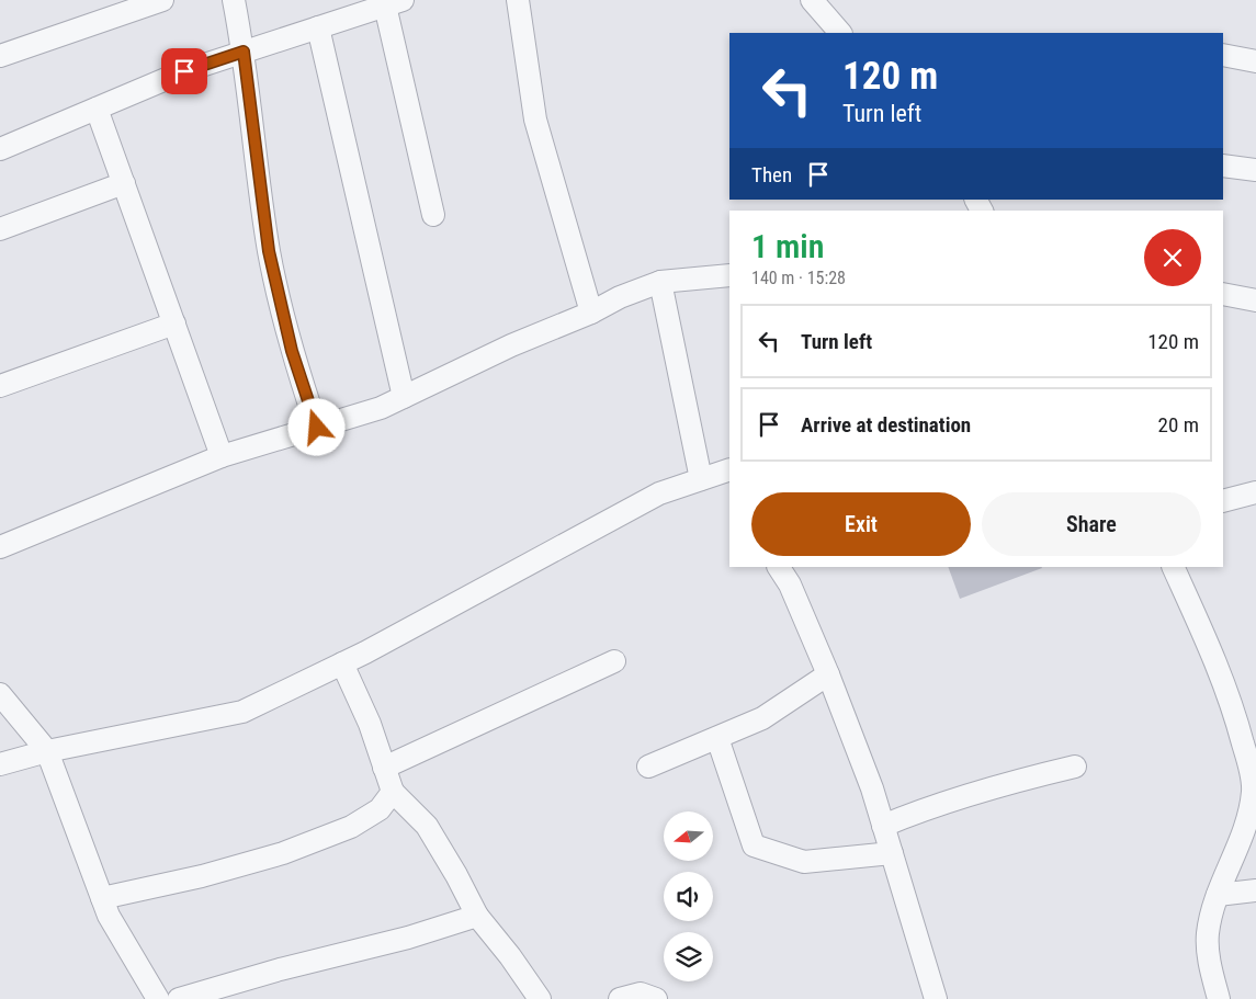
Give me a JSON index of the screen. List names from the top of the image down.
{
  "north": "left",
  "page": {
    "turn": ["120 m", "Turn left"],
    "then": "Then",
    "heading": ["1 min", "140 m · 15:28"],
    "list": [
      {
        "name": "Turn left",
        "value": "120 m"
      },
      {
        "name": "Arrive at destination",
        "value": "20 m"
      }
    ],
    "buttons": ["Exit", "Share"]
  }
}
